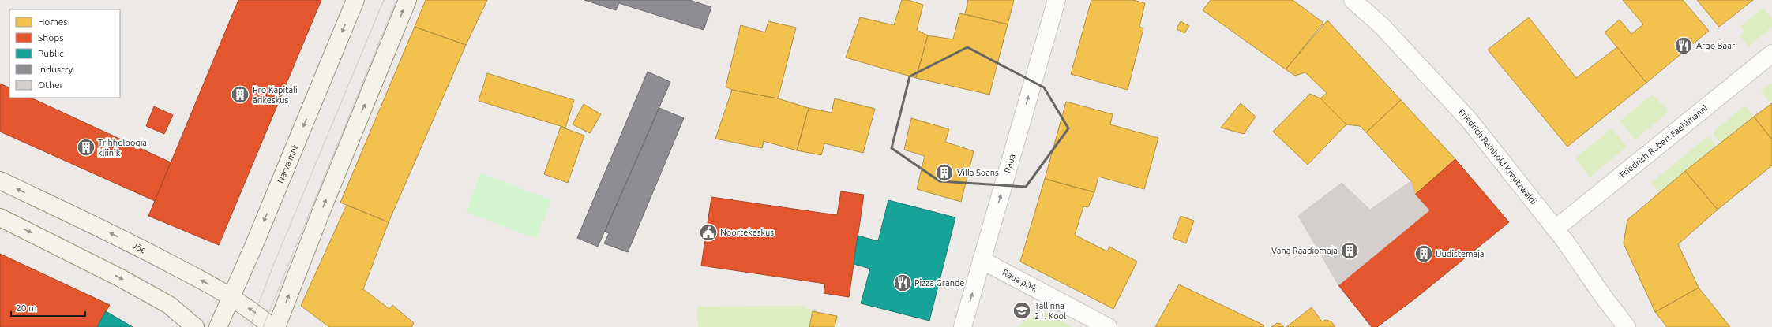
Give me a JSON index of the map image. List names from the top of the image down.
{
  "streets": {
    "main road": ["Narva mnt", "Jõe"],
    "street": [
      "Friedrich Robert Faehlmanni",
      "Friedrich Reinhold Kreutzwaldi",
      "Raua",
      "Raua põik"
    ]
  },
  "crossings": [
    ["Friedrich Robert Faehlmanni", "Friedrich Reinhold Kreutzwaldi"],
    ["Raua", "Raua põik"],
    ["Narva mnt", "Jõe"]
  ],
  "one_way": ["Raua"],
  "places": {
    "restaurant": ["Argo Baar", "Pizza Grande"],
    "building": [
      "Pro Kapitali ärikeskus",
      "Trihholoogia kliinik",
      "Villa Soans",
      "Vana Raadiomaja",
      "Uudistemaja"
    ],
    "public building": ["Noortekeskus"],
    "school or university": ["Tallinna 21. Kool"]
  },
  "legend": [
    "Homes",
    "Shops",
    "Public",
    "Industry",
    "Other"
  ],
  "scale_bar": "20 m"
}
